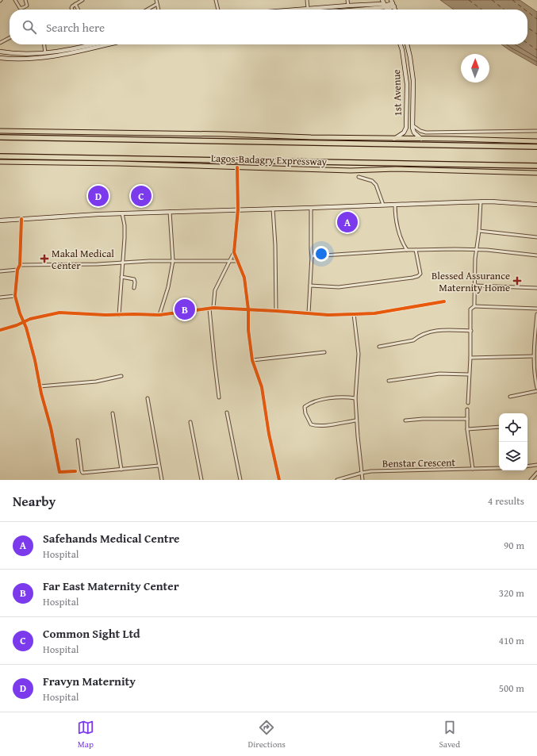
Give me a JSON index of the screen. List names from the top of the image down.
{
  "streets": {
    "highway": ["Lagos-Badagry Expressway"],
    "main road": ["1st Avenue"],
    "street": ["Benstar Crescent"]
  },
  "places": {
    "health": ["Makal Medical Center", "Blessed Assurance Maternity Home"]
  },
  "north": "top",
  "page": {
    "search": "Search here",
    "pins": [
      "C",
      "D",
      "A",
      "B"
    ],
    "heading": ["Nearby", "4 results"],
    "list": [
      {
        "mark": "A",
        "name": "Safehands Medical Centre",
        "note": "Hospital",
        "value": "90 m"
      },
      {
        "mark": "B",
        "name": "Far East Maternity Center",
        "note": "Hospital",
        "value": "320 m"
      },
      {
        "mark": "C",
        "name": "Common Sight Ltd",
        "note": "Hospital",
        "value": "410 m"
      },
      {
        "mark": "D",
        "name": "Fravyn Maternity",
        "note": "Hospital",
        "value": "500 m"
      }
    ],
    "nav": ["Map", "Directions", "Saved"]
  }
}
